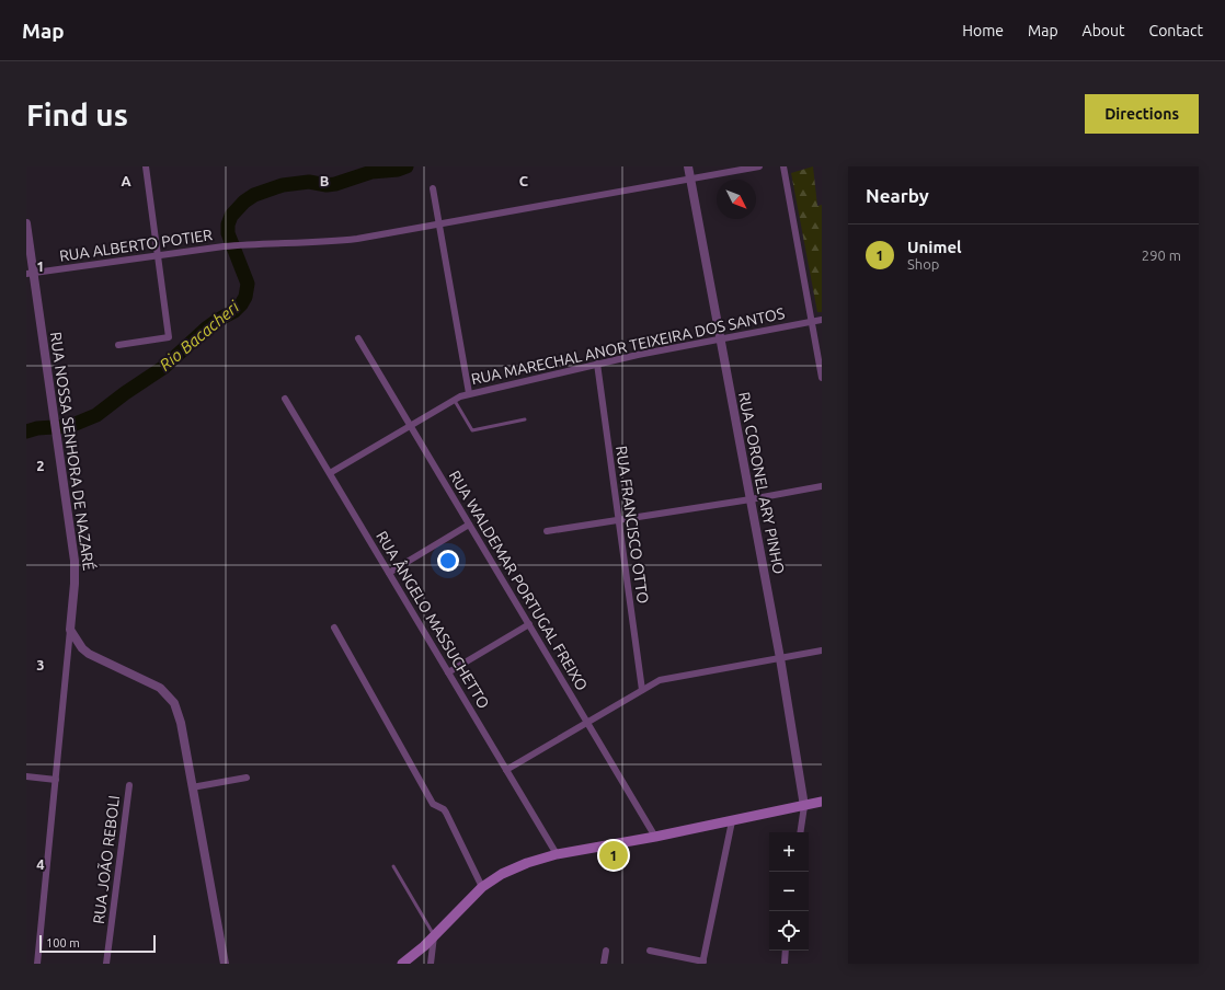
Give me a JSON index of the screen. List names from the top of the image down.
{
  "streets": {
    "street": [
      "RUA ALBERTO POTIER",
      "RUA MARECHAL ANOR TEIXEIRA DOS SANTOS",
      "RUA NOSSA SENHORA DE NAZARÉ",
      "RUA CORONEL ARY PINHO",
      "RUA FRANCISCO OTTO",
      "RUA WALDEMAR PORTUGAL FREIXO",
      "RUA ÂNGELO MASSUCHETTO",
      "RUA JOÃO REBOLI"
    ]
  },
  "crossings": [
    ["RUA ALBERTO POTIER", "RUA NOSSA SENHORA DE NAZARÉ"],
    ["RUA ALBERTO POTIER", "RUA CORONEL ARY PINHO"],
    ["RUA MARECHAL ANOR TEIXEIRA DOS SANTOS", "RUA CORONEL ARY PINHO"],
    ["RUA MARECHAL ANOR TEIXEIRA DOS SANTOS", "RUA FRANCISCO OTTO"],
    ["RUA MARECHAL ANOR TEIXEIRA DOS SANTOS", "RUA WALDEMAR PORTUGAL FREIXO"],
    ["RUA MARECHAL ANOR TEIXEIRA DOS SANTOS", "RUA ÂNGELO MASSUCHETTO"]
  ],
  "water": ["Rio Bacacheri"],
  "scale_bar": "100 m",
  "north": "bottom right",
  "page": {
    "header": "Map",
    "nav": [
      "Home",
      "Map",
      "About",
      "Contact"
    ],
    "buttons": "Directions",
    "title": "Find us",
    "heading": "Nearby",
    "list": [
      {
        "mark": "1",
        "name": "Unimel",
        "note": "Shop",
        "value": "290 m"
      }
    ],
    "map_buttons": ["+", "−"],
    "pins": "1",
    "scale": "100 m"
  },
  "grid": {
    "columns": ["A", "B", "C"],
    "rows": [
      "1",
      "2",
      "3",
      "4"
    ]
  }
}
